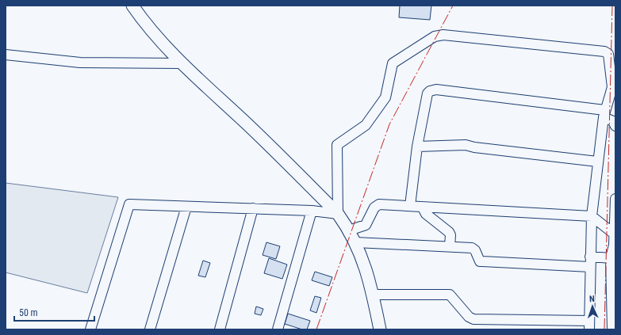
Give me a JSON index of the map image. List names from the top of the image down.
{
  "scale_bar": "50 m",
  "north": "top"
}
